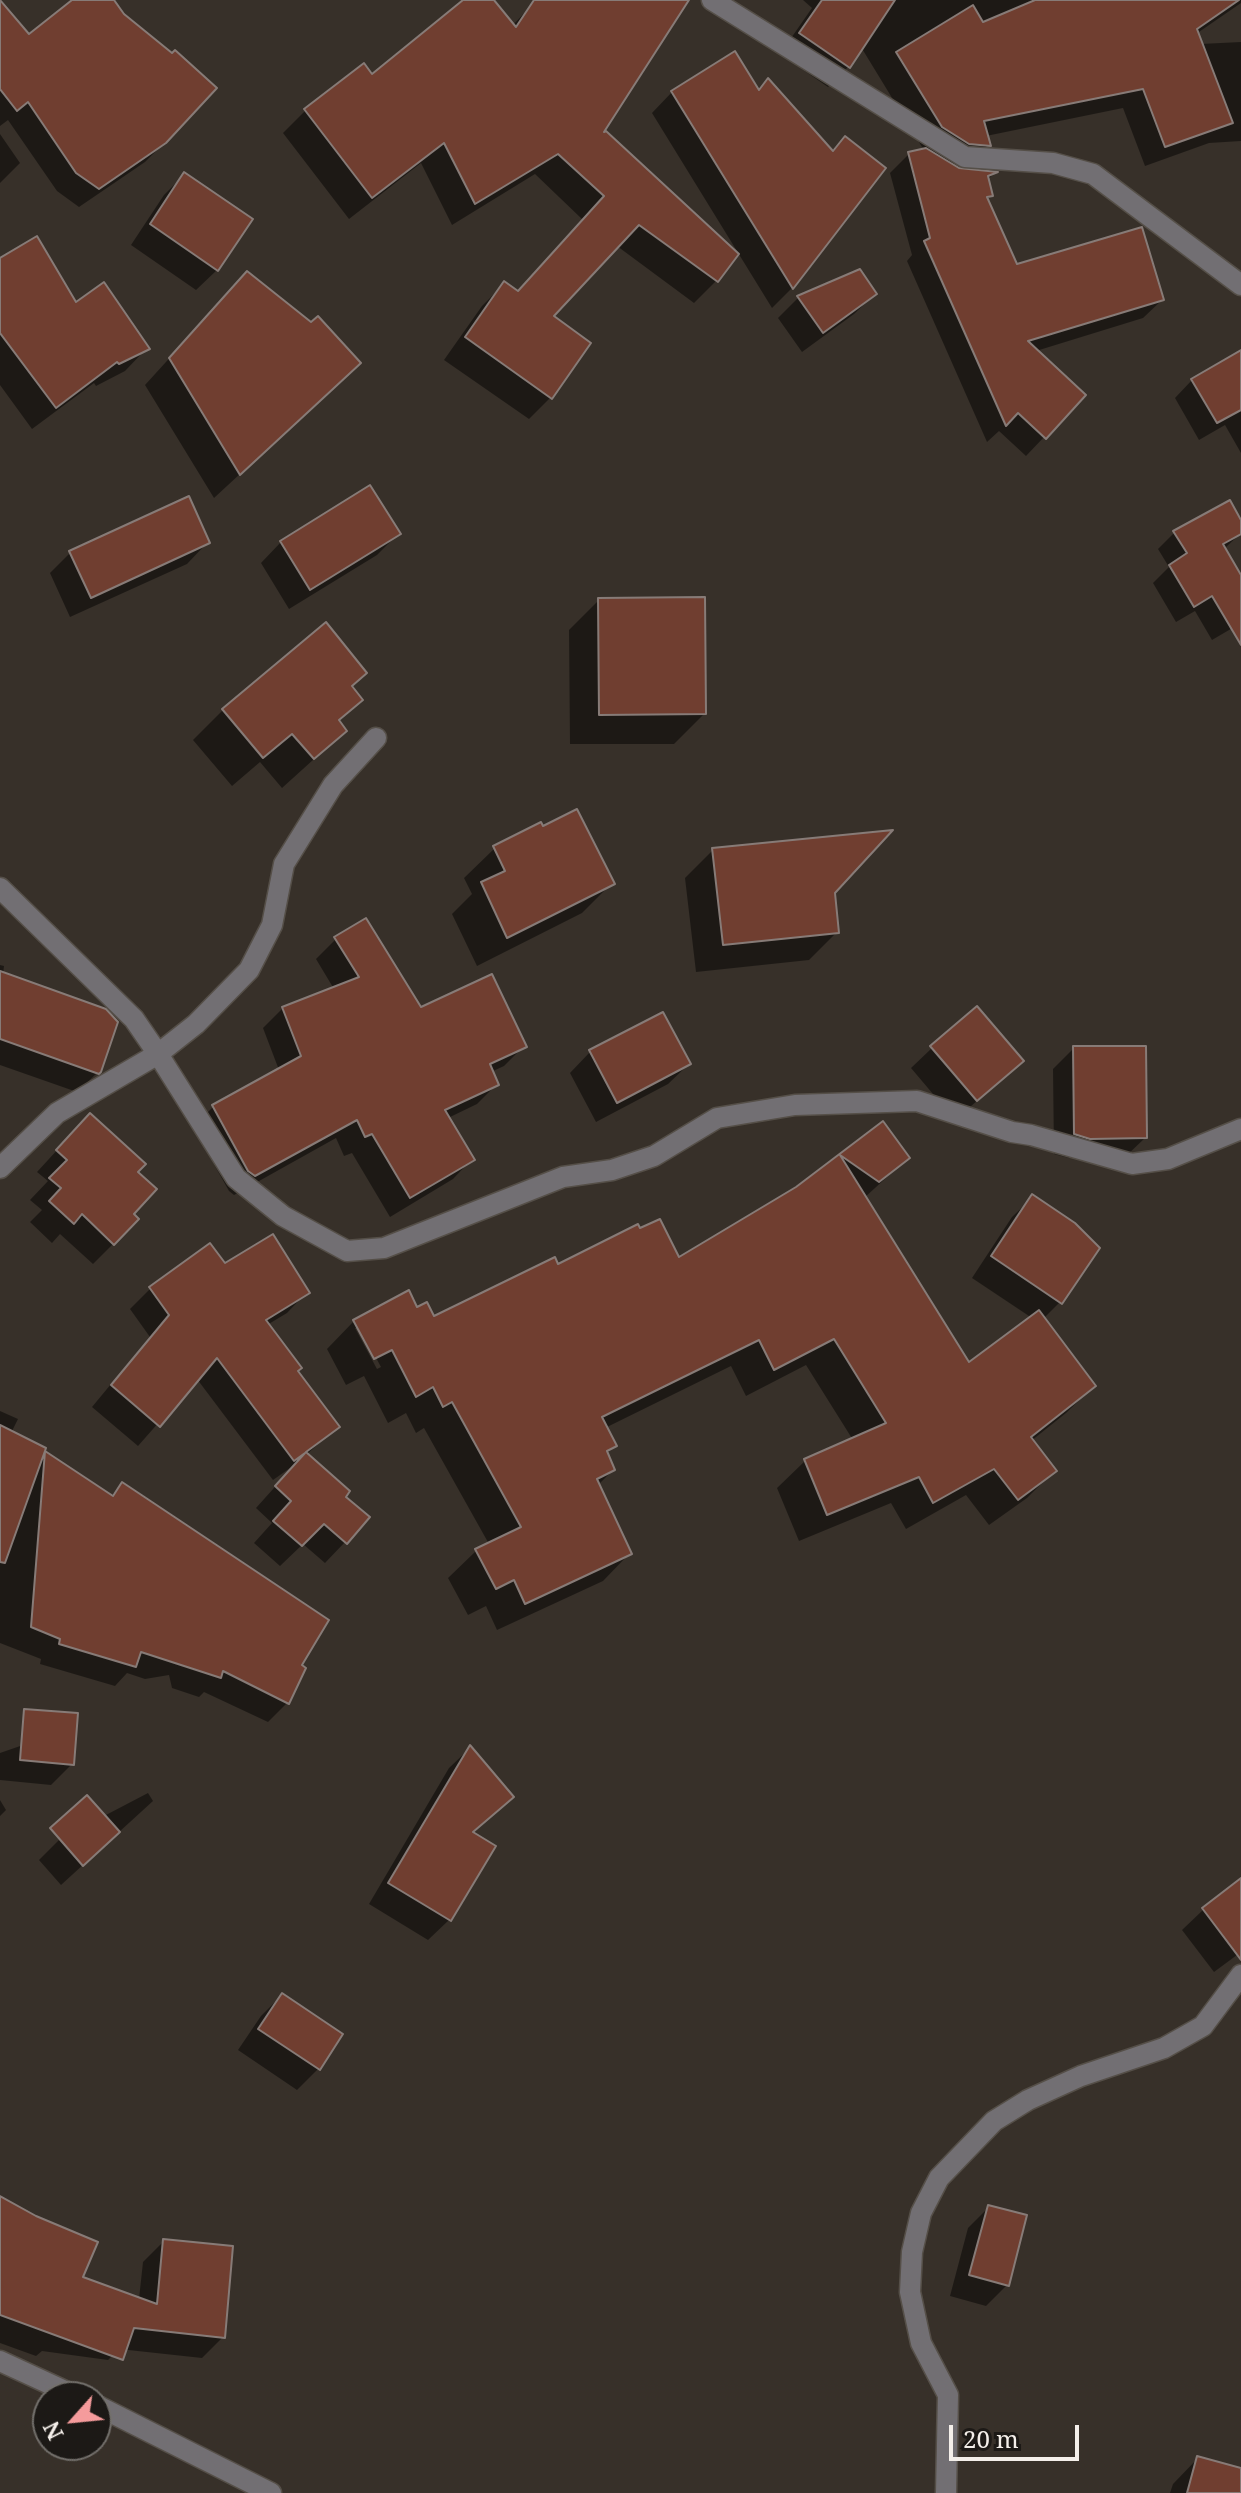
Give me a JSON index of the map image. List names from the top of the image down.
{
  "scale_bar": "20 m",
  "north": "bottom left"
}
